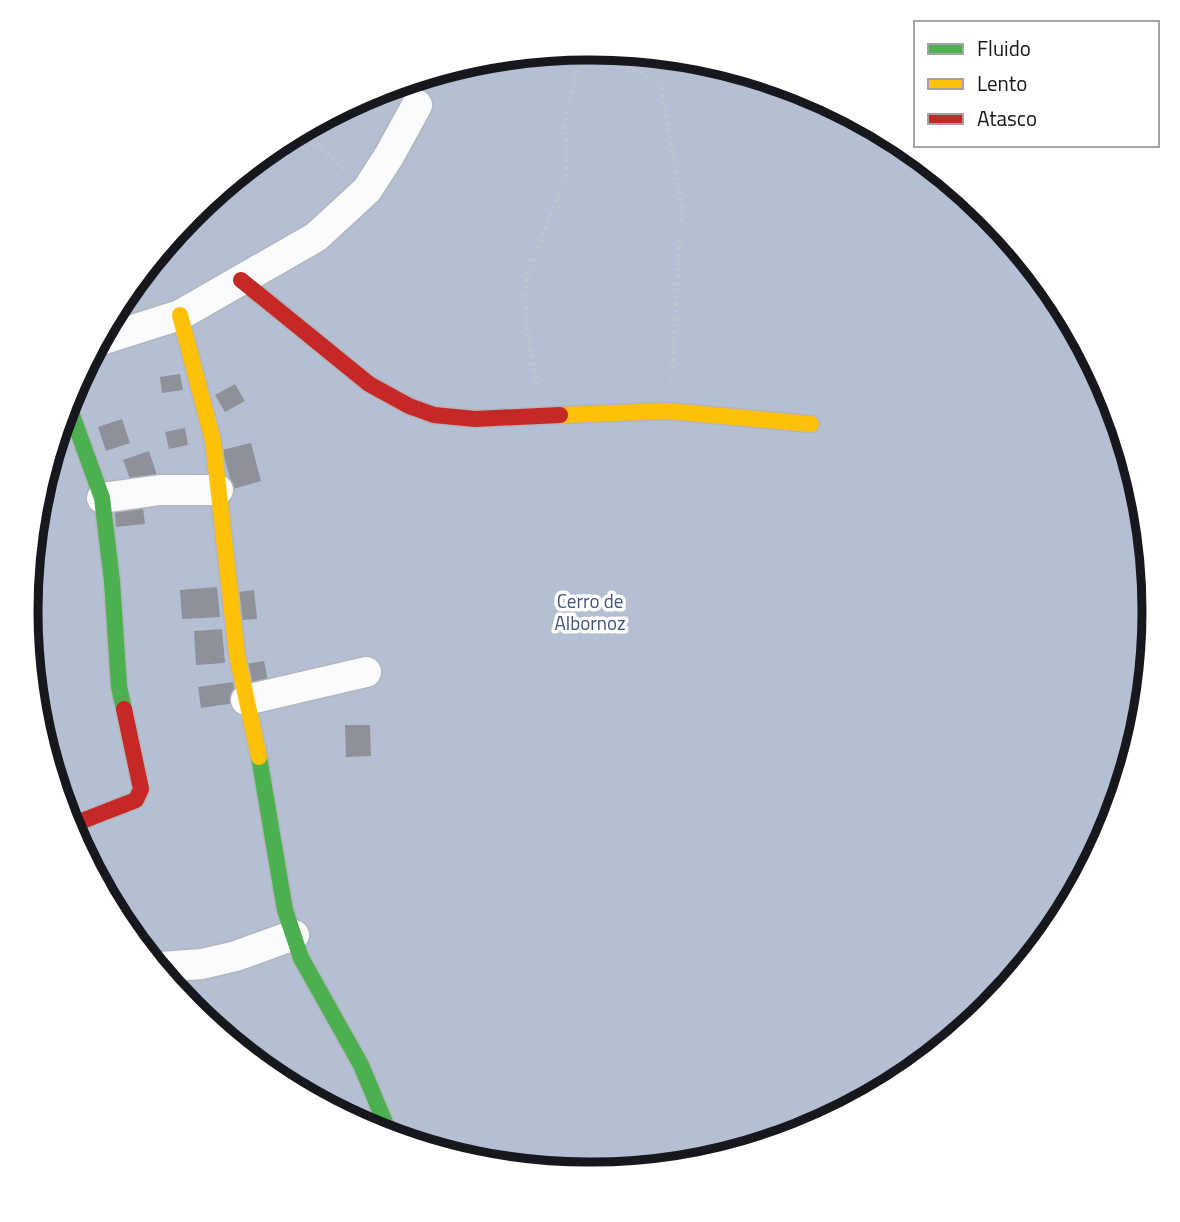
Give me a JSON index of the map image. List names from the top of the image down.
{
  "parks": ["Cerro de Albornoz"],
  "legend": ["Fluido", "Lento", "Atasco"]
}
